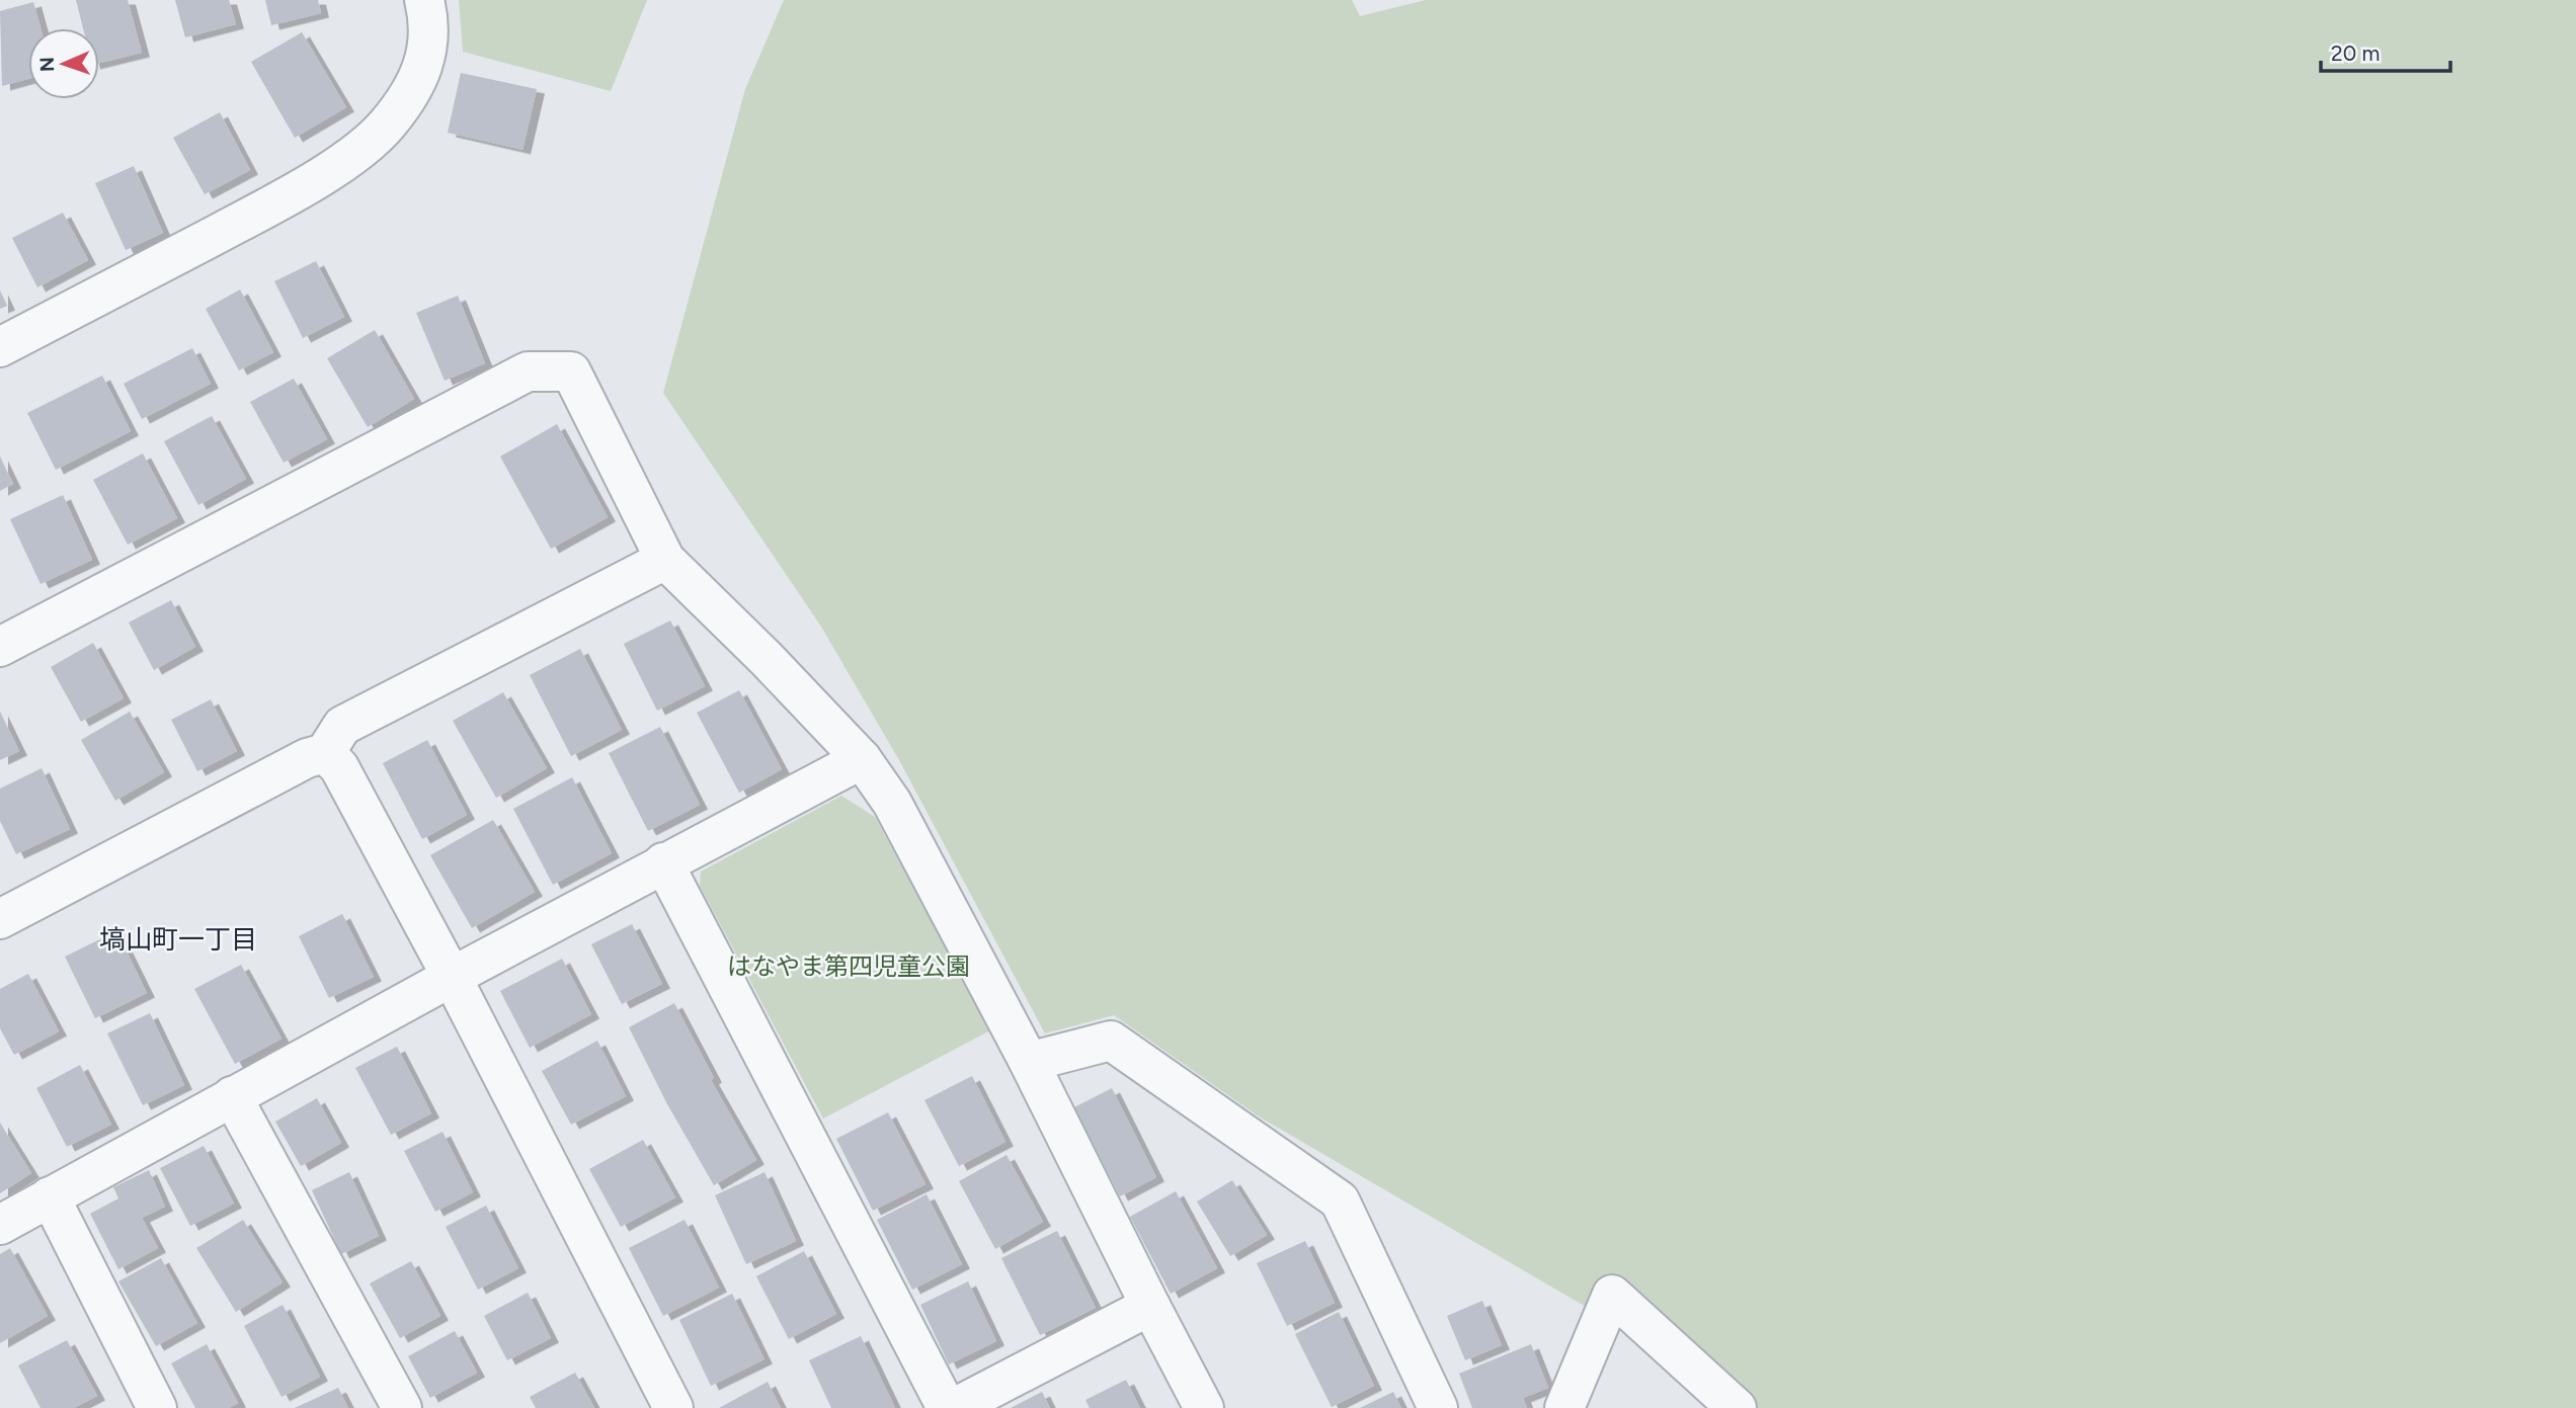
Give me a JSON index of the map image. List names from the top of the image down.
{
  "districts": ["塙山町一丁目"],
  "parks": ["はなやま第四児童公園"],
  "scale_bar": "20 m",
  "north": "left"
}
